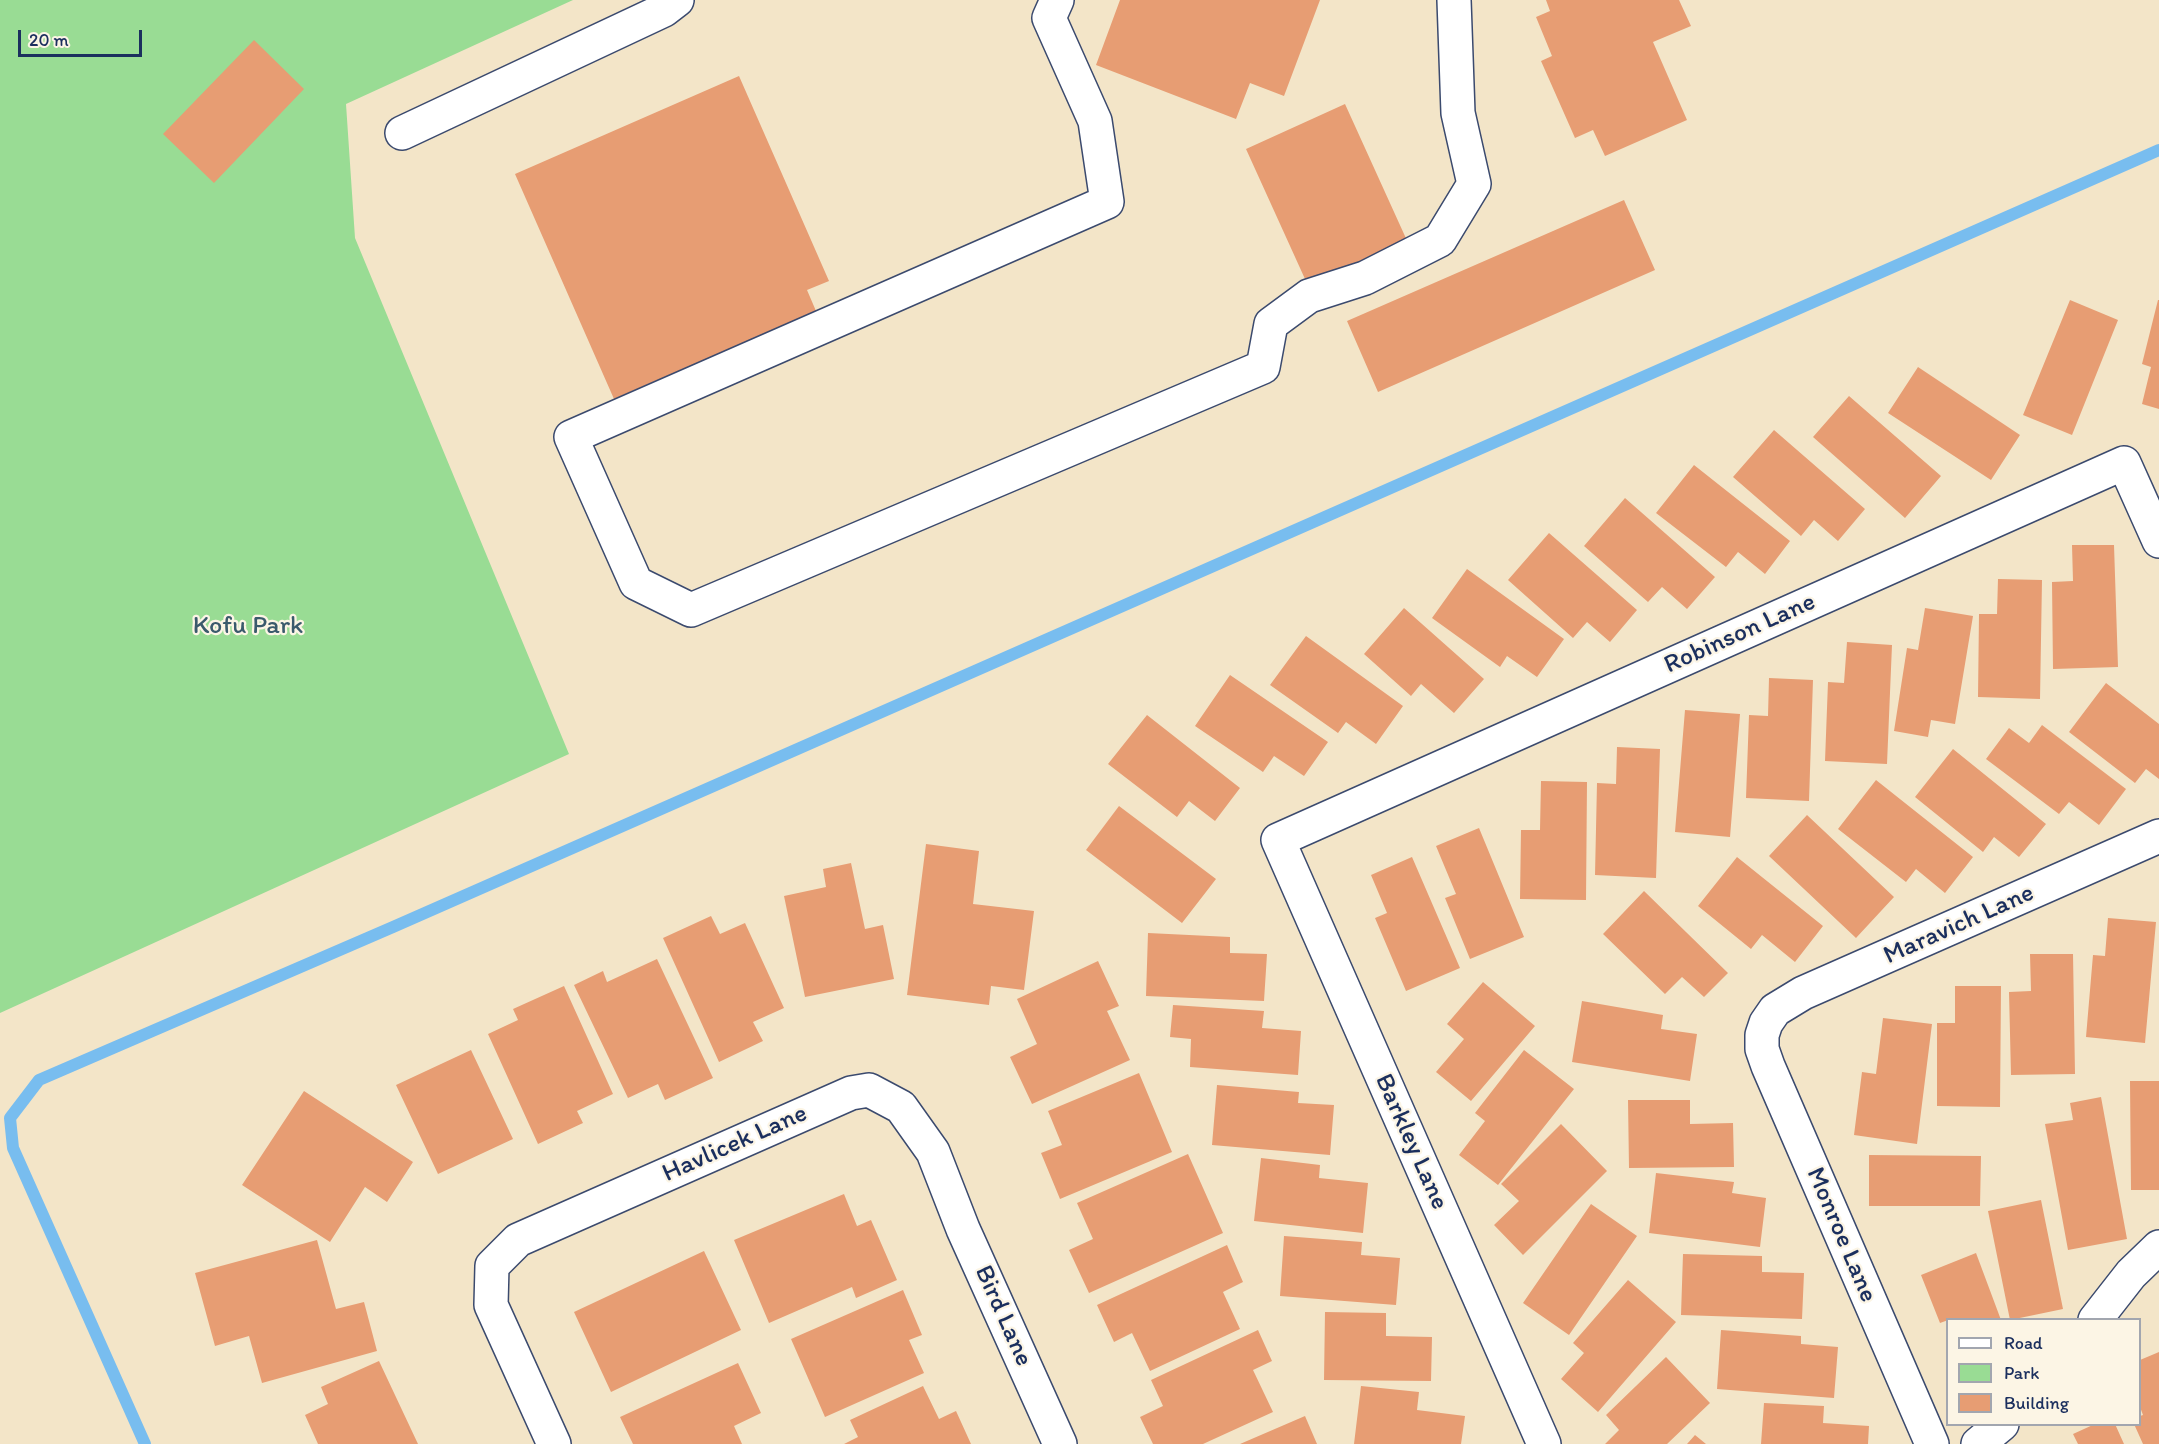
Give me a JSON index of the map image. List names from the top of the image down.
{
  "streets": {
    "street": [
      "Robinson Lane",
      "Maravich Lane",
      "Barkley Lane",
      "Havlicek Lane",
      "Monroe Lane",
      "Bird Lane"
    ]
  },
  "crossings": [
    ["Robinson Lane", "Barkley Lane"],
    ["Maravich Lane", "Monroe Lane"],
    ["Havlicek Lane", "Bird Lane"]
  ],
  "parks": ["Kofu Park"],
  "legend": ["Road", "Park", "Building"],
  "scale_bar": "20 m"
}
